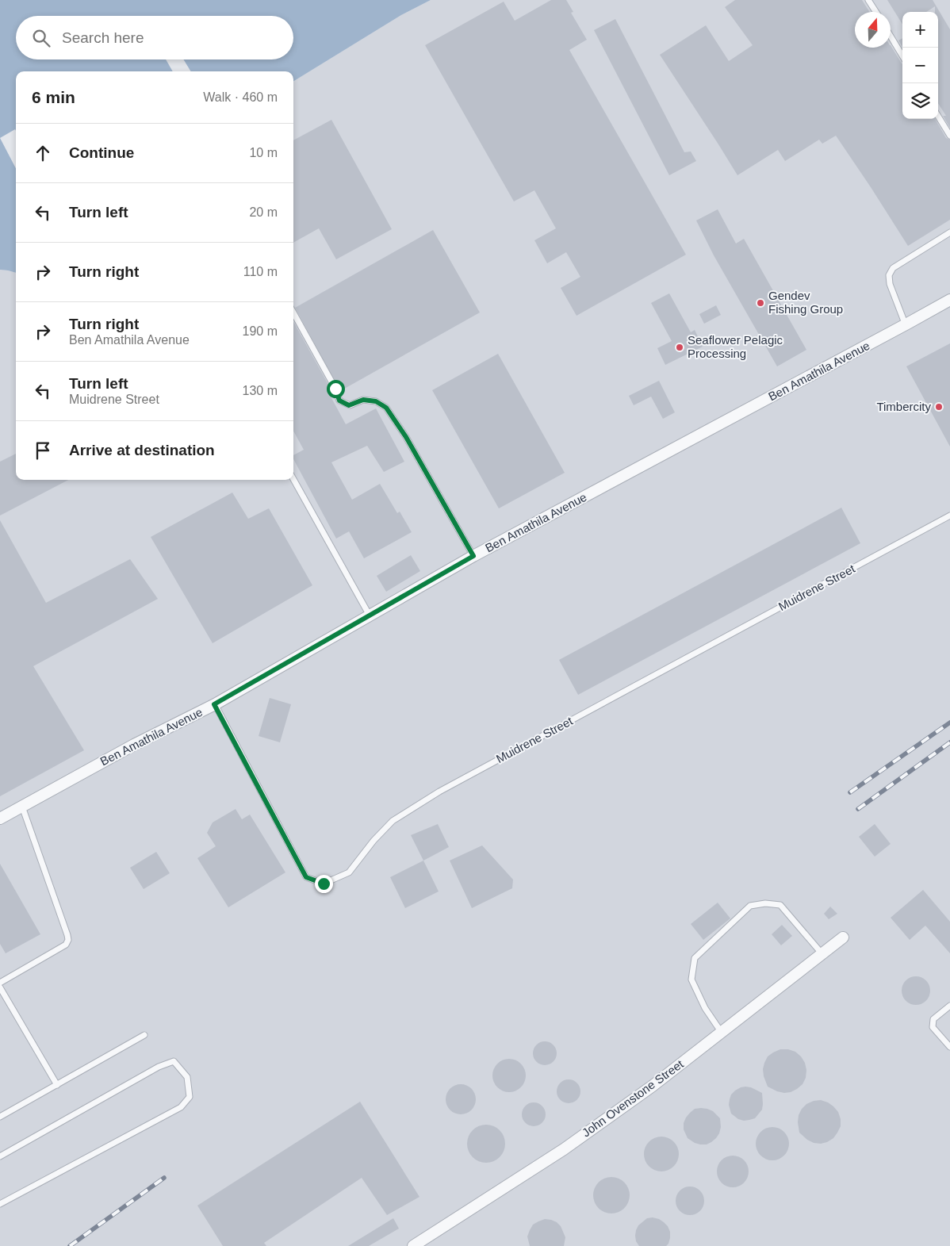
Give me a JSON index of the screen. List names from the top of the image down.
{
  "streets": {
    "street": ["Ben Amathila Avenue", "John Ovenstone Street"],
    "lane": ["Muidrene Street"]
  },
  "crossings": [
    ["Ben Amathila Avenue", "Muidrene Street"]
  ],
  "places": ["Gendev Fishing Group", "Seaflower Pelagic Processing", "Timbercity"],
  "north": "top",
  "page": {
    "map_buttons": ["+", "−"],
    "search": "Search here",
    "heading": ["6 min", "Walk · 460 m"],
    "list": [
      ["Continue", "10 m"],
      ["Turn left", "20 m"],
      ["Turn right", "110 m"],
      ["Turn right", "Ben Amathila Avenue", "190 m"],
      ["Turn left", "Muidrene Street", "130 m"],
      "Arrive at destination"
    ]
  }
}
